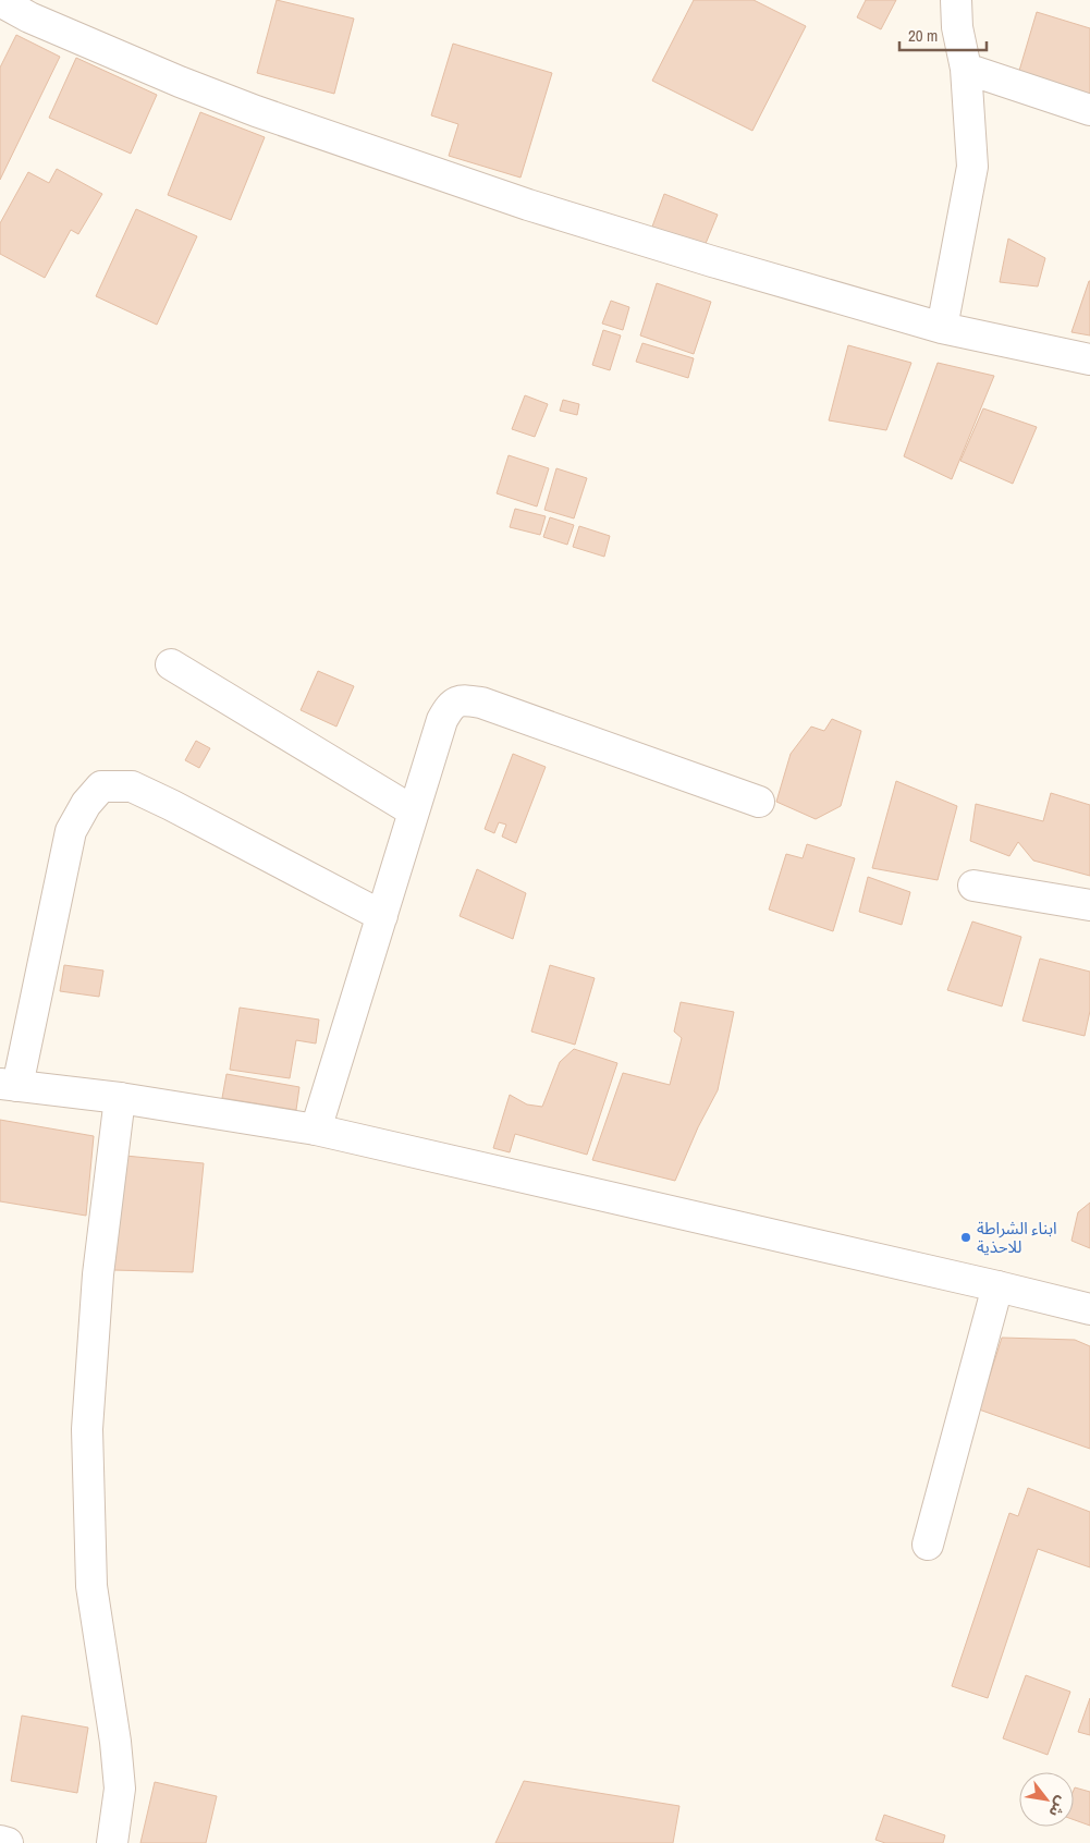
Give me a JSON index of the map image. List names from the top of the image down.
{
  "places": ["ابناء الشراطة للاحذية"],
  "scale_bar": "20 m",
  "north": "bottom right"
}
